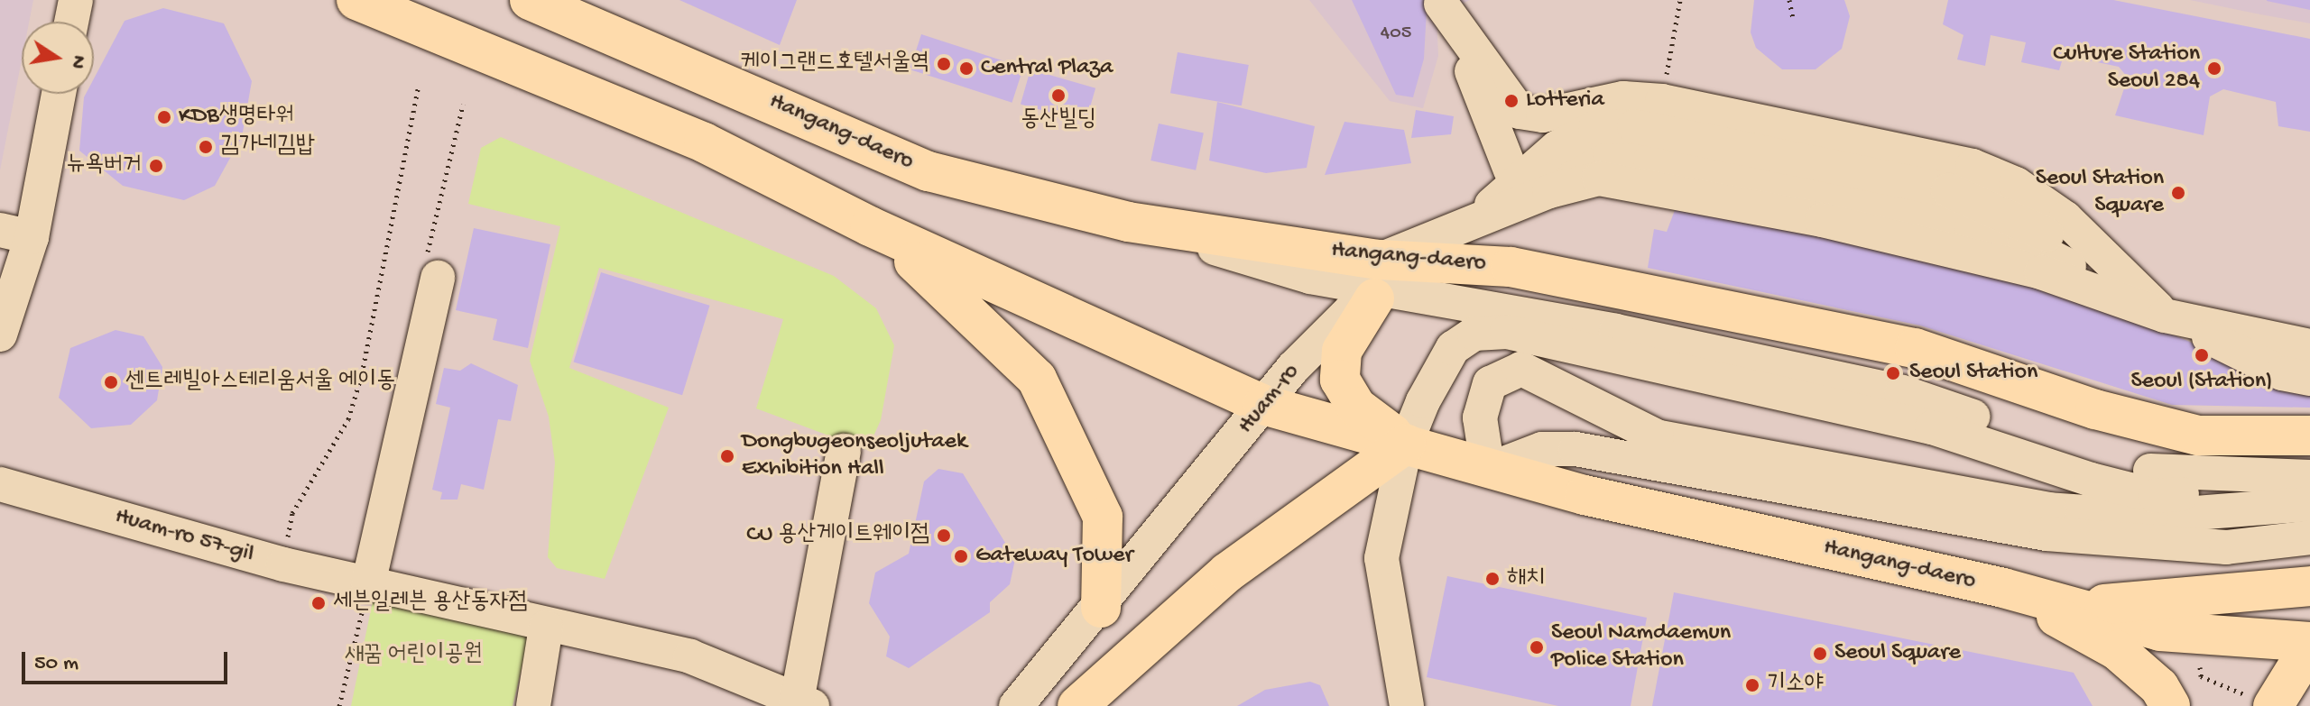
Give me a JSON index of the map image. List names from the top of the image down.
{
  "streets": {
    "main road": ["Hangang-daero"],
    "street": ["Huam-ro", "Huam-ro 57-gil"]
  },
  "crossings": [
    ["Hangang-daero", "Huam-ro"]
  ],
  "parks": ["새꿈 어린이공원"],
  "places": [
    "케이그랜드호텔서울역",
    "Central Plaza",
    "Culture Station Seoul 284",
    "동산빌딩",
    "Lotteria",
    "KDB생명타워",
    "김가네김밥",
    "뉴욕버거",
    "Seoul Station Square",
    "Seoul (Station)",
    "Seoul Station",
    "센트레빌아스테리움서울 에이동",
    "Dongbugeonseoljutaek Exhibition Hall",
    "CU 용산게이트웨이점",
    "Gateway Tower",
    "해치",
    "세븐일레븐 용산동자점",
    "Seoul Namdaemun Police Station",
    "Seoul Square",
    "기소야"
  ],
  "house_numbers": ["405"],
  "scale_bar": "50 m",
  "north": "right"
}
